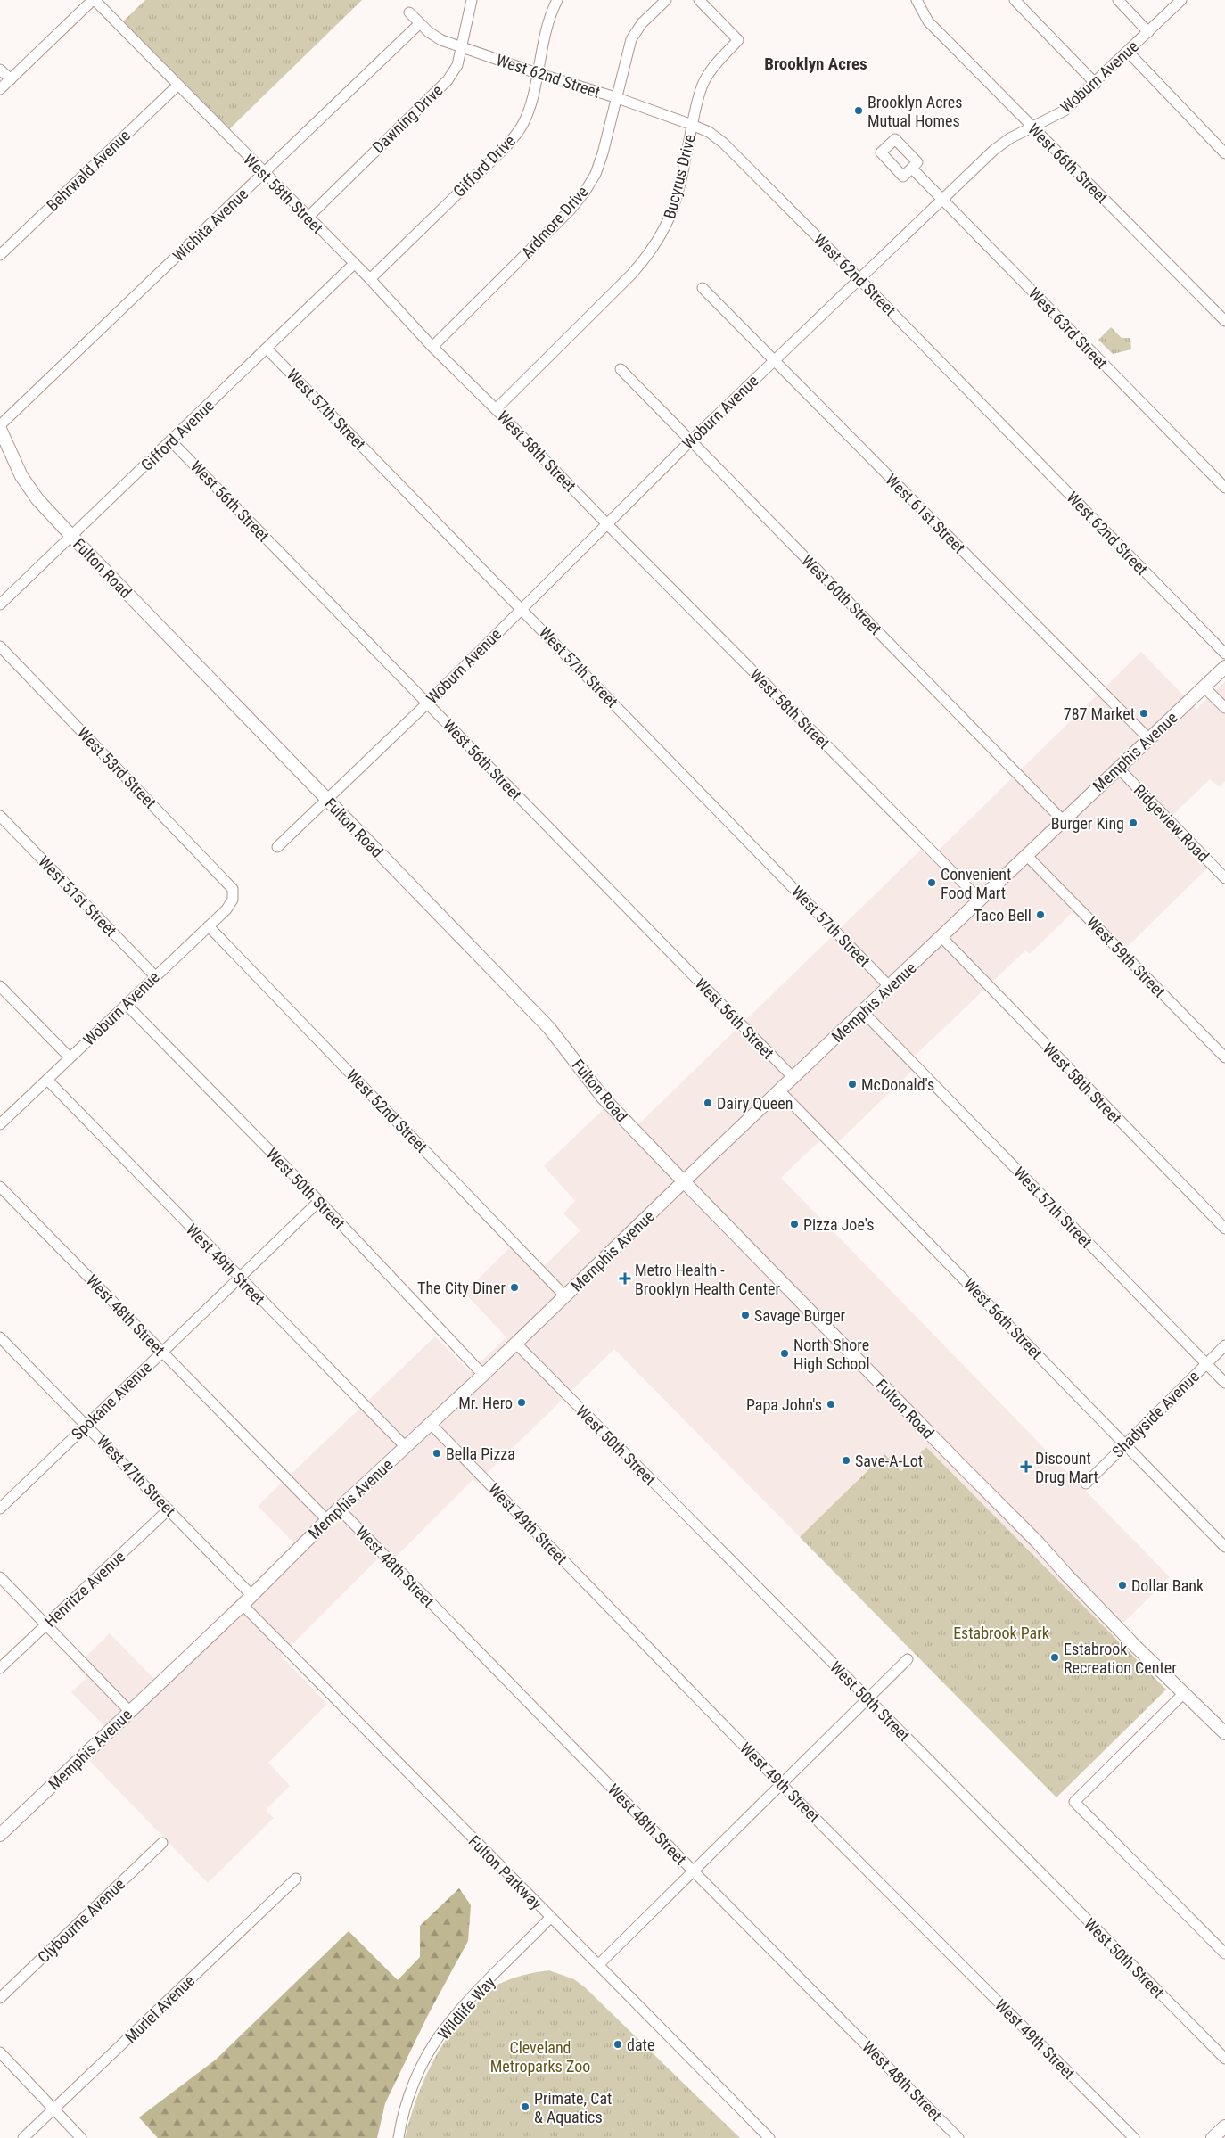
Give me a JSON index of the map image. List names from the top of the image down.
{
  "streets": {
    "main road": ["Fulton Road", "Memphis Avenue"],
    "street": [
      "West 62nd Street",
      "Woburn Avenue",
      "Dawning Drive",
      "West 66th Street",
      "Gifford Drive",
      "Behrwald Avenue",
      "Bucyrus Drive",
      "West 58th Street",
      "Ardmore Drive",
      "Wichita Avenue",
      "West 63rd Street",
      "West 57th Street",
      "Gifford Avenue",
      "West 56th Street",
      "West 61st Street",
      "West 60th Street",
      "West 53rd Street",
      "Ridgeview Road",
      "West 51st Street",
      "West 59th Street",
      "West 52nd Street",
      "West 50th Street",
      "West 49th Street",
      "West 48th Street",
      "Spokane Avenue",
      "Shadyside Avenue",
      "West 47th Street",
      "Henritze Avenue",
      "Fulton Parkway",
      "Clybourne Avenue",
      "Wildlife Way",
      "Muriel Avenue"
    ]
  },
  "crossings": [
    ["West 62nd Street", "Woburn Avenue"],
    ["West 62nd Street", "Dawning Drive"],
    ["West 62nd Street", "Gifford Drive"],
    ["West 62nd Street", "Bucyrus Drive"],
    ["West 62nd Street", "Ardmore Drive"],
    ["West 62nd Street", "Wichita Avenue"],
    ["Woburn Avenue", "West 66th Street"],
    ["Woburn Avenue", "West 58th Street"],
    ["Woburn Avenue", "West 63rd Street"],
    ["Woburn Avenue", "West 57th Street"],
    ["Woburn Avenue", "West 56th Street"],
    ["Woburn Avenue", "West 61st Street"],
    ["Woburn Avenue", "Fulton Road"],
    ["Woburn Avenue", "West 60th Street"],
    ["Woburn Avenue", "West 53rd Street"],
    ["Woburn Avenue", "West 51st Street"],
    ["Woburn Avenue", "West 52nd Street"],
    ["Woburn Avenue", "West 50th Street"],
    ["Woburn Avenue", "West 49th Street"],
    ["Dawning Drive", "West 58th Street"],
    ["Gifford Drive", "West 58th Street"],
    ["Behrwald Avenue", "West 58th Street"],
    ["Bucyrus Drive", "West 58th Street"],
    ["West 58th Street", "Ardmore Drive"],
    ["West 58th Street", "Wichita Avenue"],
    ["West 58th Street", "Gifford Avenue"],
    ["West 58th Street", "Memphis Avenue"],
    ["Wichita Avenue", "Fulton Road"],
    ["West 57th Street", "Gifford Avenue"],
    ["West 57th Street", "Memphis Avenue"],
    ["West 57th Street", "Shadyside Avenue"],
    ["Gifford Avenue", "West 56th Street"],
    ["Gifford Avenue", "Fulton Road"],
    ["West 56th Street", "Memphis Avenue"],
    ["West 56th Street", "Shadyside Avenue"],
    ["West 61st Street", "Memphis Avenue"],
    ["Fulton Road", "Memphis Avenue"],
    ["West 60th Street", "Memphis Avenue"],
    ["Memphis Avenue", "Ridgeview Road"],
    ["Memphis Avenue", "West 59th Street"],
    ["Memphis Avenue", "West 52nd Street"],
    ["Memphis Avenue", "West 50th Street"],
    ["Memphis Avenue", "West 49th Street"],
    ["Memphis Avenue", "West 48th Street"],
    ["Memphis Avenue", "West 47th Street"],
    ["Memphis Avenue", "Fulton Parkway"],
    ["West 50th Street", "Spokane Avenue"],
    ["West 49th Street", "Spokane Avenue"],
    ["West 48th Street", "Spokane Avenue"],
    ["Spokane Avenue", "West 47th Street"],
    ["West 47th Street", "Henritze Avenue"],
    ["Fulton Parkway", "Wildlife Way"]
  ],
  "districts": ["Brooklyn Acres"],
  "parks": ["Estabrook Park", "Cleveland Metroparks Zoo"],
  "places": {
    "other": [
      "Brooklyn Acres Mutual Homes",
      "787 Market",
      "Burger King",
      "Convenient Food Mart",
      "Taco Bell",
      "McDonald's",
      "Dairy Queen",
      "Pizza Joe's",
      "The City Diner",
      "Savage Burger",
      "North Shore High School",
      "Mr. Hero",
      "Papa John's",
      "Bella Pizza",
      "Save-A-Lot",
      "Dollar Bank",
      "Estabrook Recreation Center",
      "date",
      "Primate, Cat & Aquatics"
    ],
    "health": ["Metro Health - Brooklyn Health Center", "Discount Drug Mart"]
  }
}
